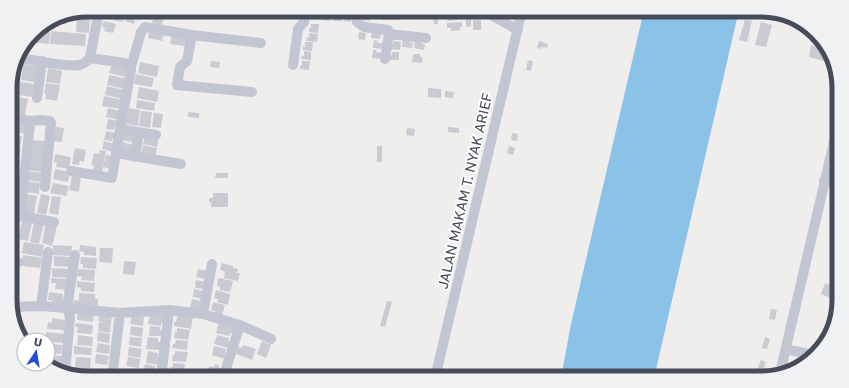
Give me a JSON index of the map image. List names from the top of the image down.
{
  "streets": {
    "street": ["JALAN MAKAM T. NYAK ARIEF"]
  },
  "north": "top"
}
